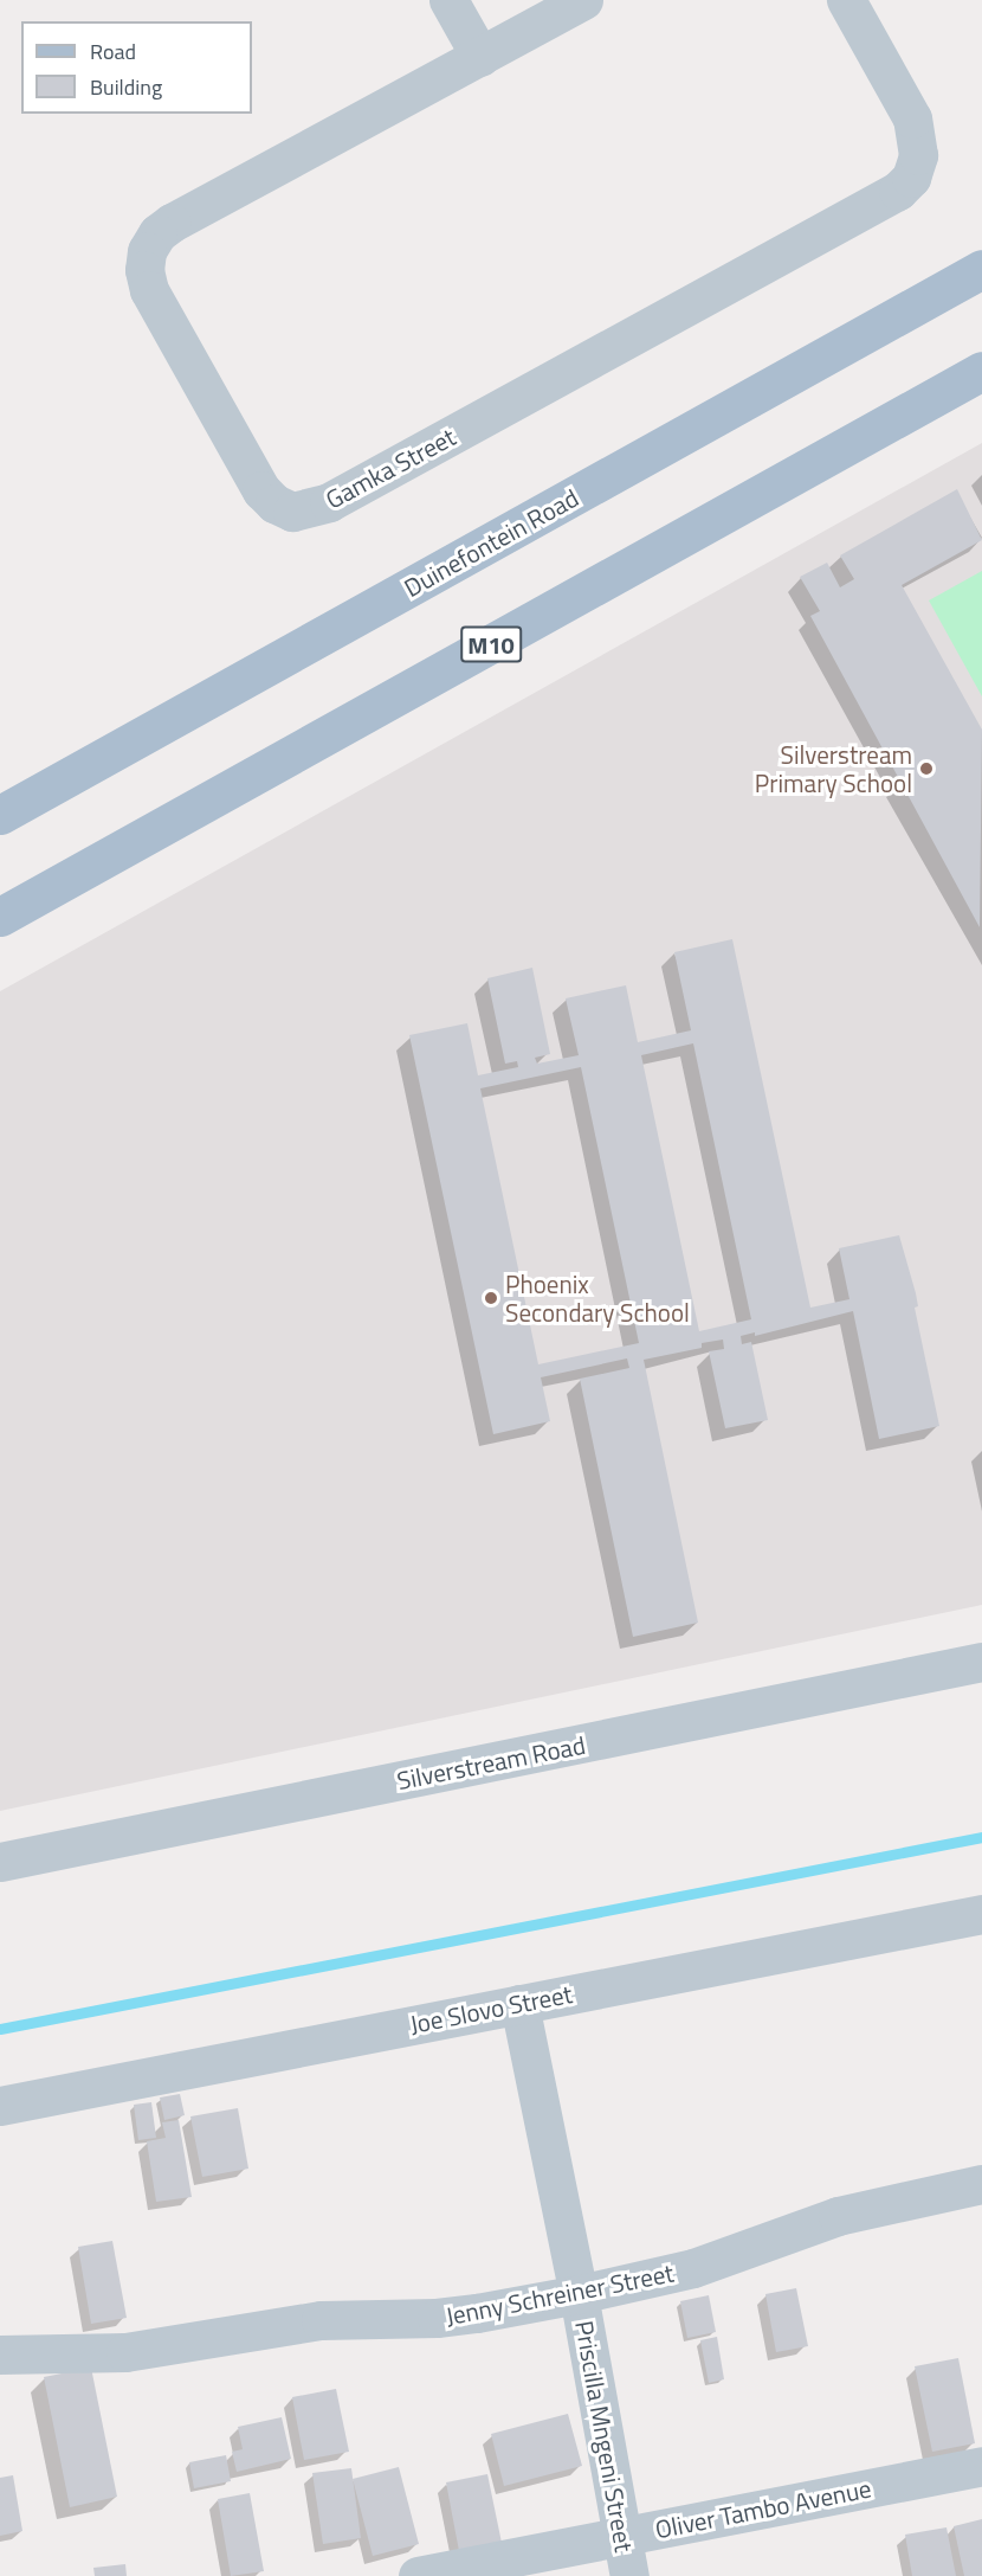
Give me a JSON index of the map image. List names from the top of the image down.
{
  "streets": {
    "main road": ["Duinefontein Road", "M10"],
    "street": [
      "Gamka Street",
      "Silverstream Road",
      "Joe Slovo Street",
      "Jenny Schreiner Street",
      "Priscilla Mngeni Street",
      "Oliver Tambo Avenue"
    ]
  },
  "crossings": [
    ["Joe Slovo Street", "Priscilla Mngeni Street"],
    ["Jenny Schreiner Street", "Priscilla Mngeni Street"],
    ["Priscilla Mngeni Street", "Oliver Tambo Avenue"]
  ],
  "places": ["Silverstream Primary School", "Phoenix Secondary School"],
  "legend": ["Road", "Building"]
}
